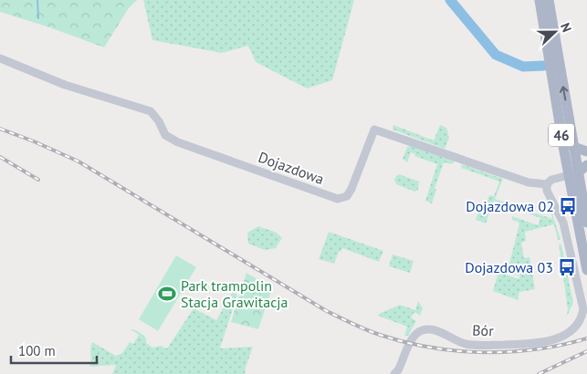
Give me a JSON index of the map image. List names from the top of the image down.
{
  "streets": {
    "main road": ["46"],
    "street": ["Dojazdowa", "Bór"]
  },
  "crossings": [
    ["Dojazdowa", "Bór"]
  ],
  "places": {
    "bus stop": ["Dojazdowa 02", "Dojazdowa 03"],
    "sports": ["Park trampolin Stacja Grawitacja"]
  },
  "scale_bar": "100 m",
  "north": "right"
}
